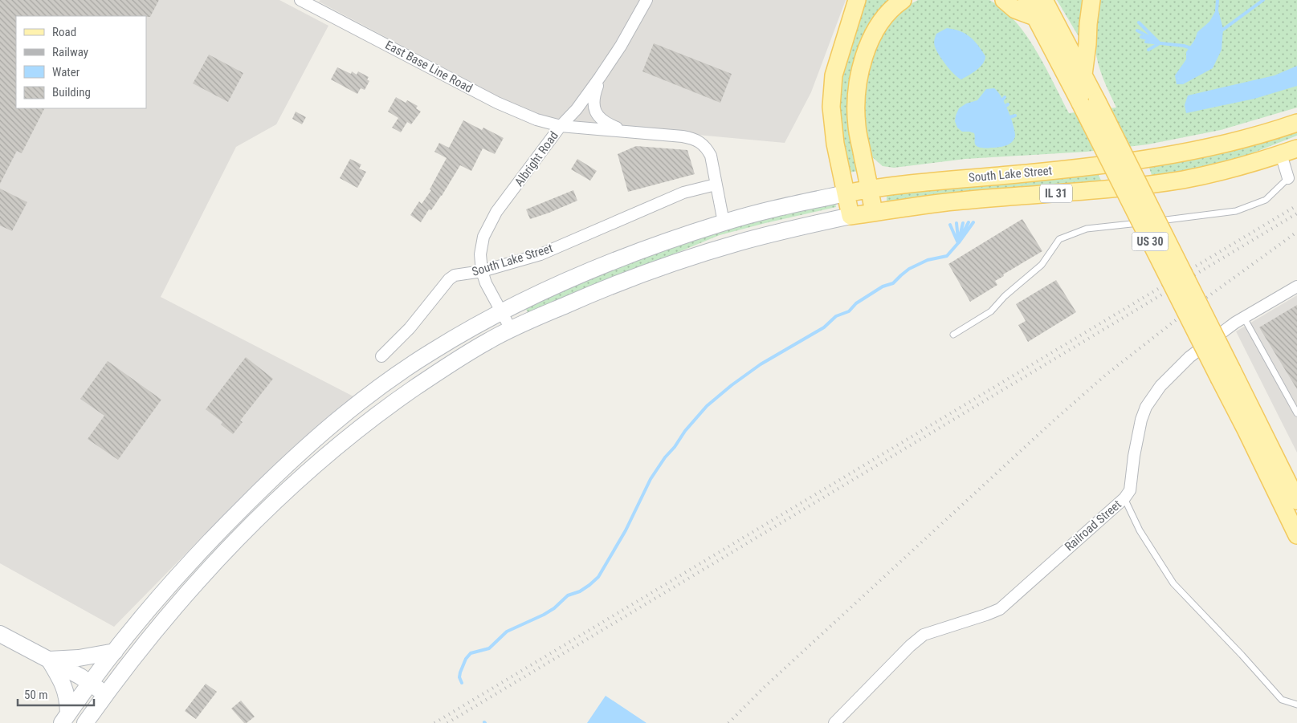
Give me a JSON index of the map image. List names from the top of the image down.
{
  "streets": {
    "main road": ["South Lake Street", "IL 31", "US 30"],
    "street": ["East Base Line Road", "Albright Road", "Railroad Street"]
  },
  "crossings": [
    ["East Base Line Road", "Albright Road"],
    ["East Base Line Road", "South Lake Street"],
    ["East Base Line Road", "IL 31"],
    ["Albright Road", "South Lake Street"],
    ["Albright Road", "IL 31"],
    ["South Lake Street", "IL 31"]
  ],
  "legend": [
    "Road",
    "Railway",
    "Water",
    "Building"
  ],
  "scale_bar": "50 m"
}
